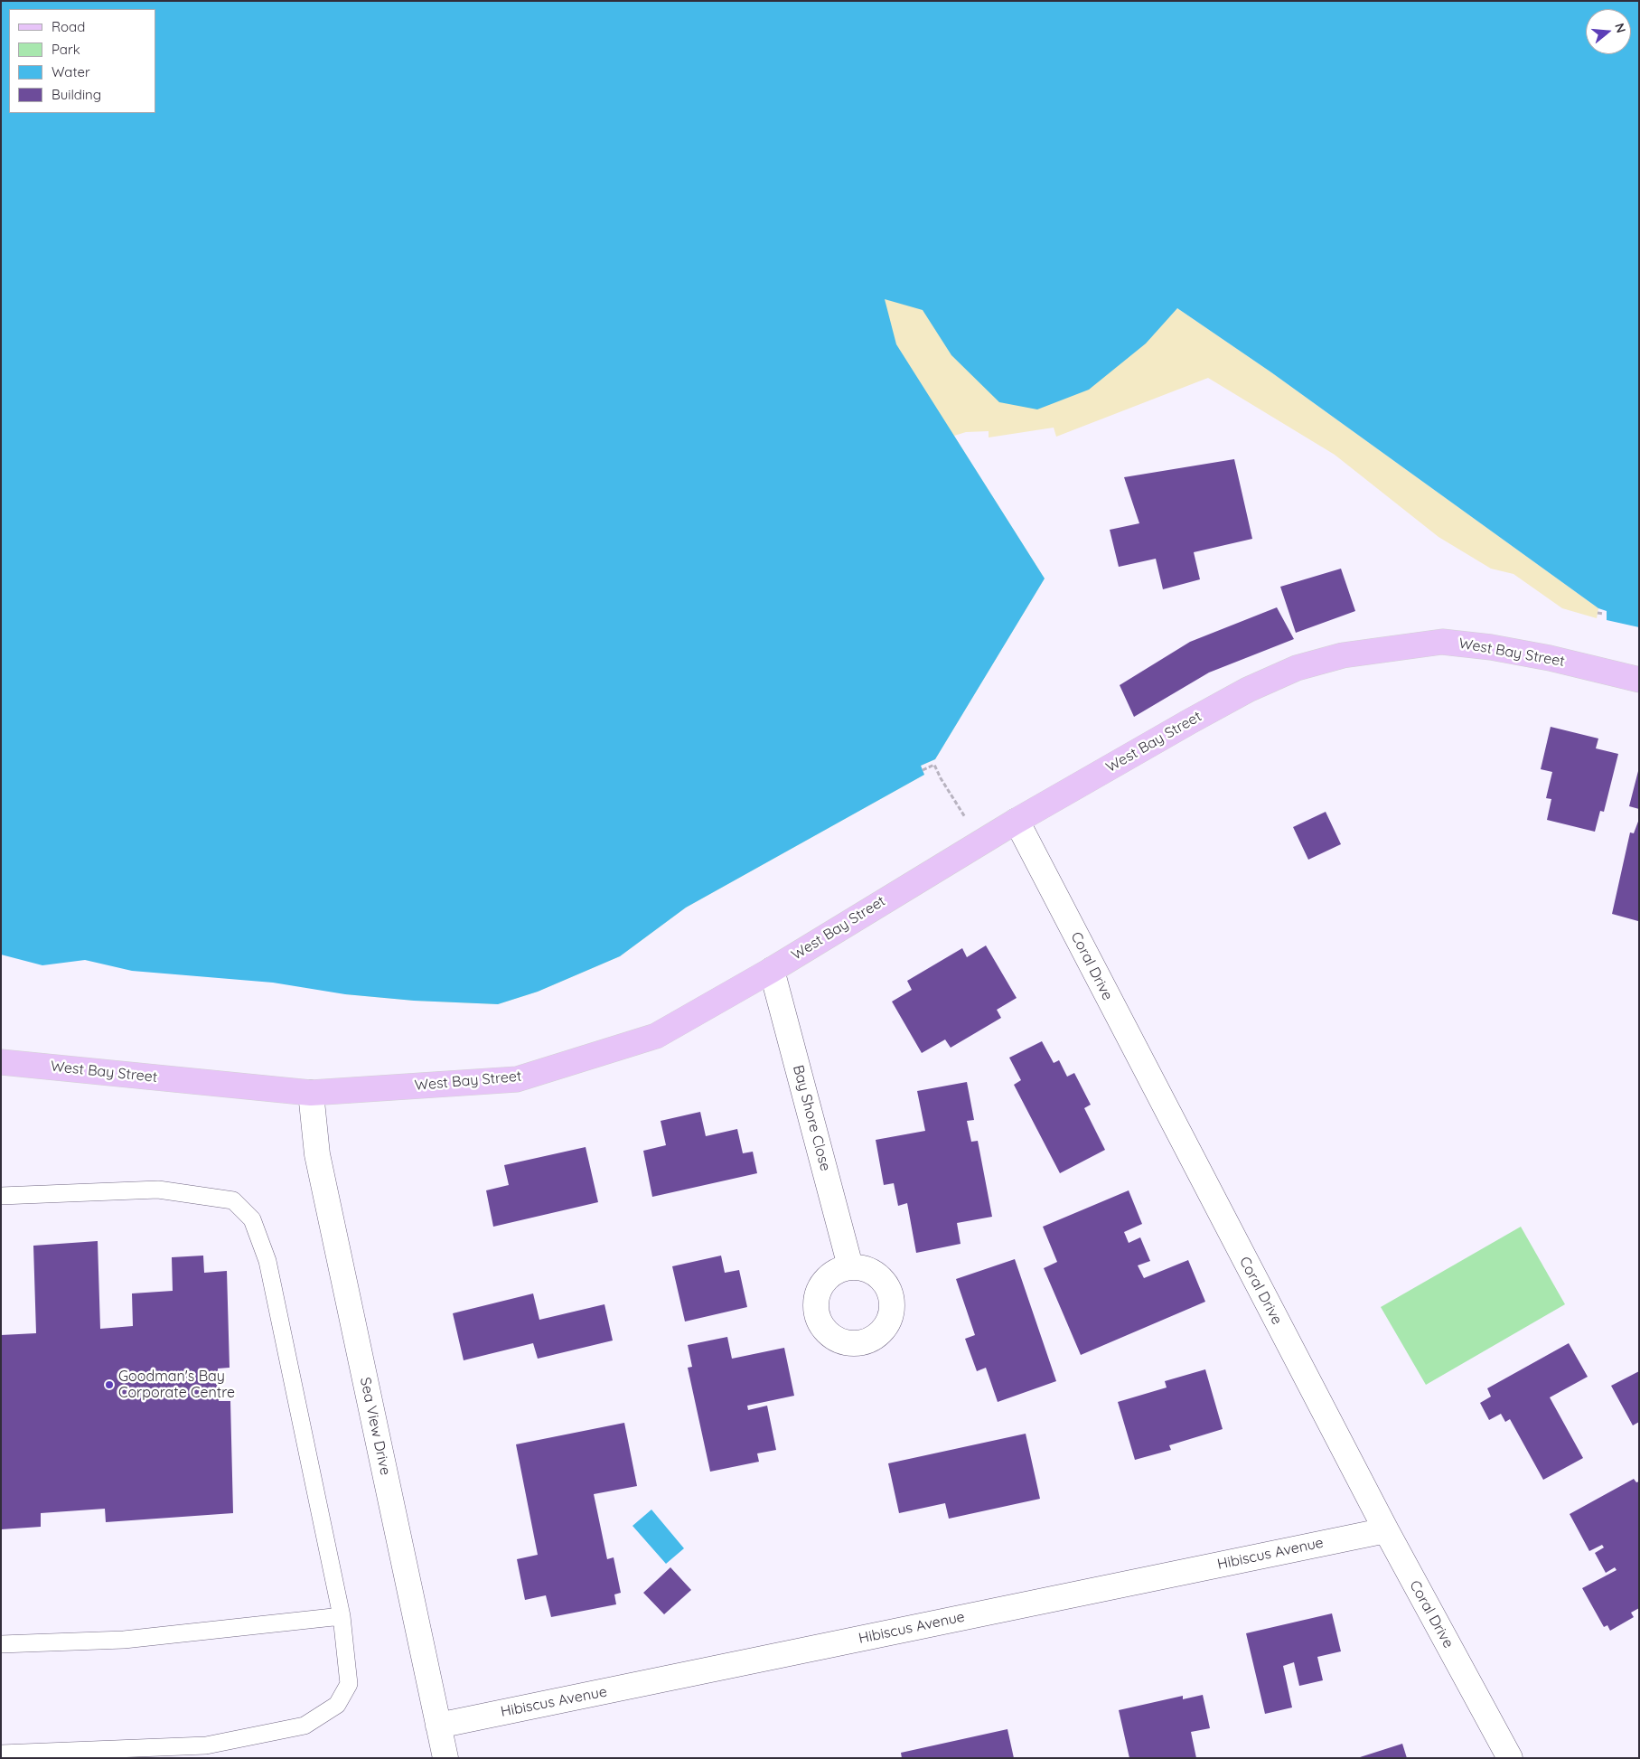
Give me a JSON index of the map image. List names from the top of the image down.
{
  "streets": {
    "main road": ["West Bay Street"],
    "street": [
      "Coral Drive",
      "Bay Shore Close",
      "Sea View Drive",
      "Hibiscus Avenue"
    ]
  },
  "crossings": [
    ["West Bay Street", "Coral Drive"],
    ["West Bay Street", "Bay Shore Close"],
    ["West Bay Street", "Sea View Drive"],
    ["Coral Drive", "Hibiscus Avenue"],
    ["Sea View Drive", "Hibiscus Avenue"]
  ],
  "places": ["Goodman's Bay Corporate Centre"],
  "legend": [
    "Road",
    "Park",
    "Water",
    "Building"
  ],
  "north": "right"
}
